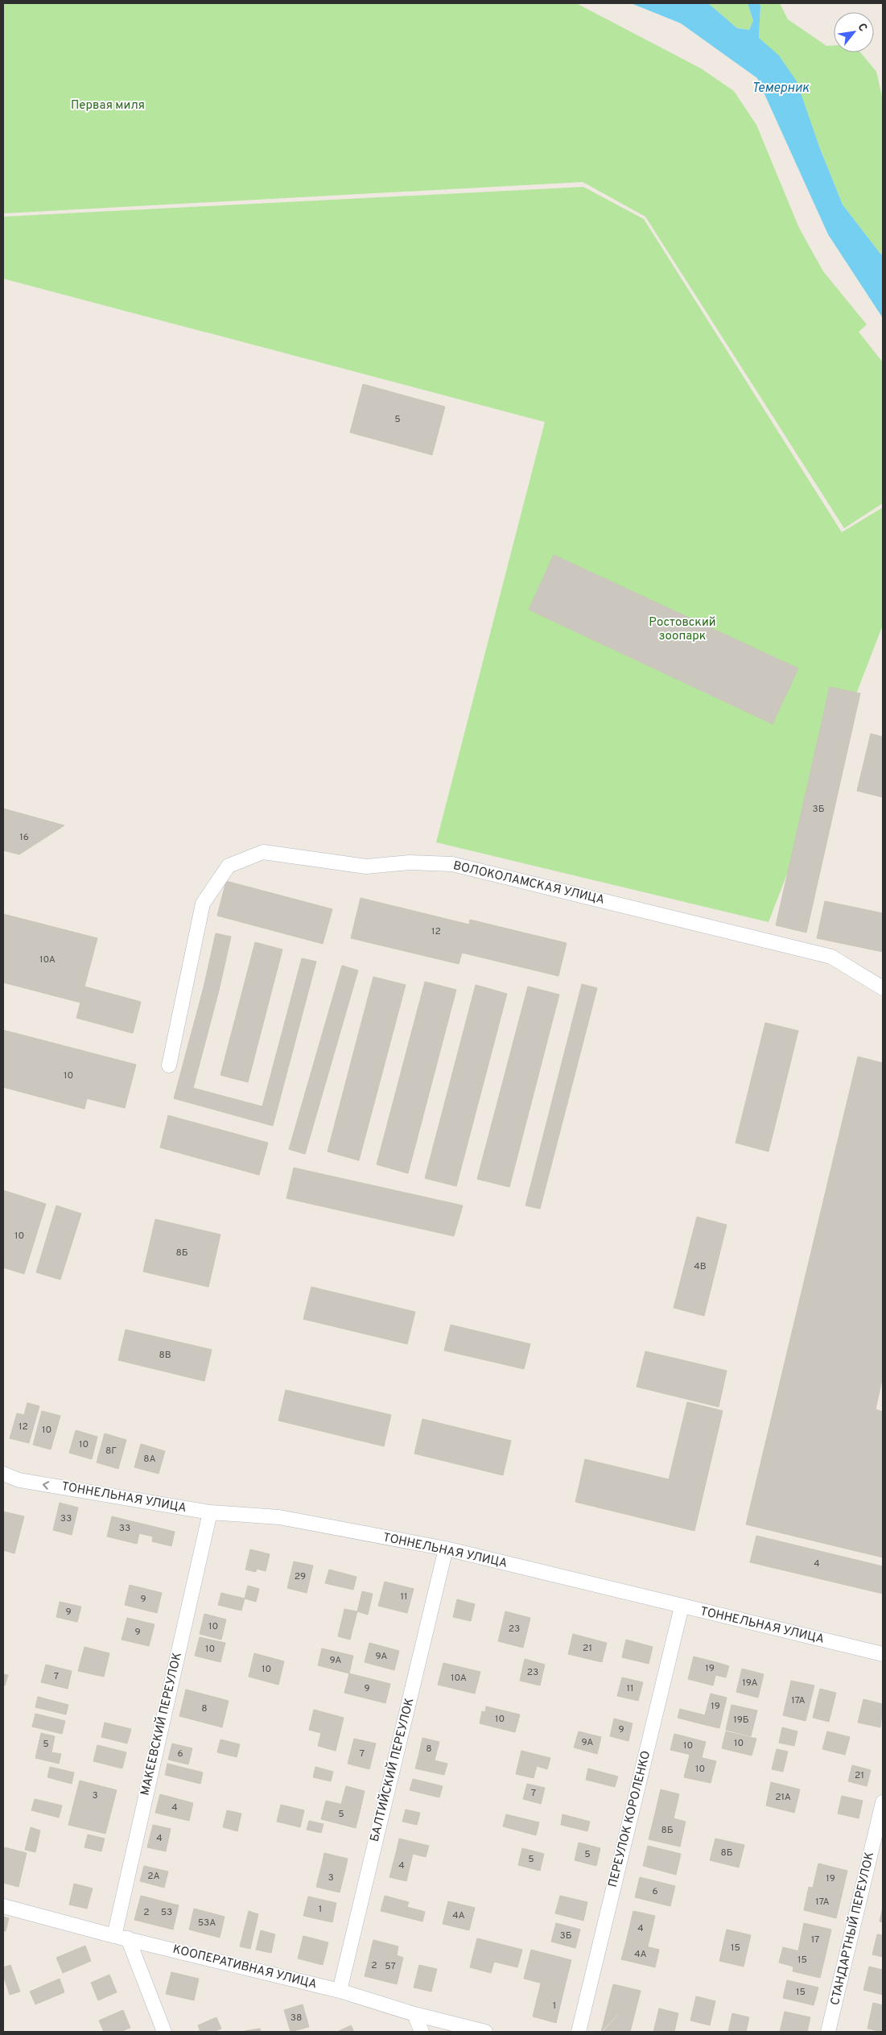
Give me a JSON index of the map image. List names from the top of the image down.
{
  "streets": {
    "street": [
      "ВОЛОКОЛАМСКАЯ УЛИЦА",
      "ТОННЕЛЬНАЯ УЛИЦА",
      "МАКЕЕВСКИЙ ПЕРЕУЛОК",
      "БАЛТИЙСКИЙ ПЕРЕУЛОК",
      "ПЕРЕУЛОК КОРОЛЕНКО",
      "СТАНДАРТНЫЙ ПЕРЕУЛОК",
      "КООПЕРАТИВНАЯ УЛИЦА"
    ]
  },
  "crossings": [
    ["ТОННЕЛЬНАЯ УЛИЦА", "МАКЕЕВСКИЙ ПЕРЕУЛОК"],
    ["ТОННЕЛЬНАЯ УЛИЦА", "БАЛТИЙСКИЙ ПЕРЕУЛОК"],
    ["ТОННЕЛЬНАЯ УЛИЦА", "ПЕРЕУЛОК КОРОЛЕНКО"],
    ["МАКЕЕВСКИЙ ПЕРЕУЛОК", "КООПЕРАТИВНАЯ УЛИЦА"],
    ["БАЛТИЙСКИЙ ПЕРЕУЛОК", "КООПЕРАТИВНАЯ УЛИЦА"]
  ],
  "water": ["Темерник"],
  "parks": ["Первая миля", "Ростовский зоопарк"],
  "house_numbers": [
    "5",
    "3Б",
    "16",
    "12",
    "10А",
    "10",
    "10",
    "8Б",
    "4В",
    "8В",
    "12",
    "10",
    "10",
    "8Г",
    "8А",
    "33",
    "33",
    "4",
    "29",
    "11",
    "9",
    "9",
    "10",
    "23",
    "9",
    "21",
    "10",
    "9А",
    "9А",
    "19",
    "10",
    "23",
    "7",
    "10А",
    "19А",
    "9",
    "11",
    "17А",
    "19",
    "8",
    "10",
    "19Б",
    "9",
    "9А",
    "10",
    "5",
    "10",
    "8",
    "6",
    "7",
    "10",
    "21",
    "7",
    "3",
    "21А",
    "4",
    "5",
    "8Б",
    "4",
    "8Б",
    "5",
    "5",
    "4",
    "2А",
    "3",
    "19",
    "6",
    "17А",
    "1",
    "2",
    "53",
    "4А",
    "53А",
    "4",
    "3Б",
    "17",
    "15",
    "4А",
    "15",
    "2",
    "57",
    "15",
    "1",
    "38"
  ],
  "north": "top right"
}
